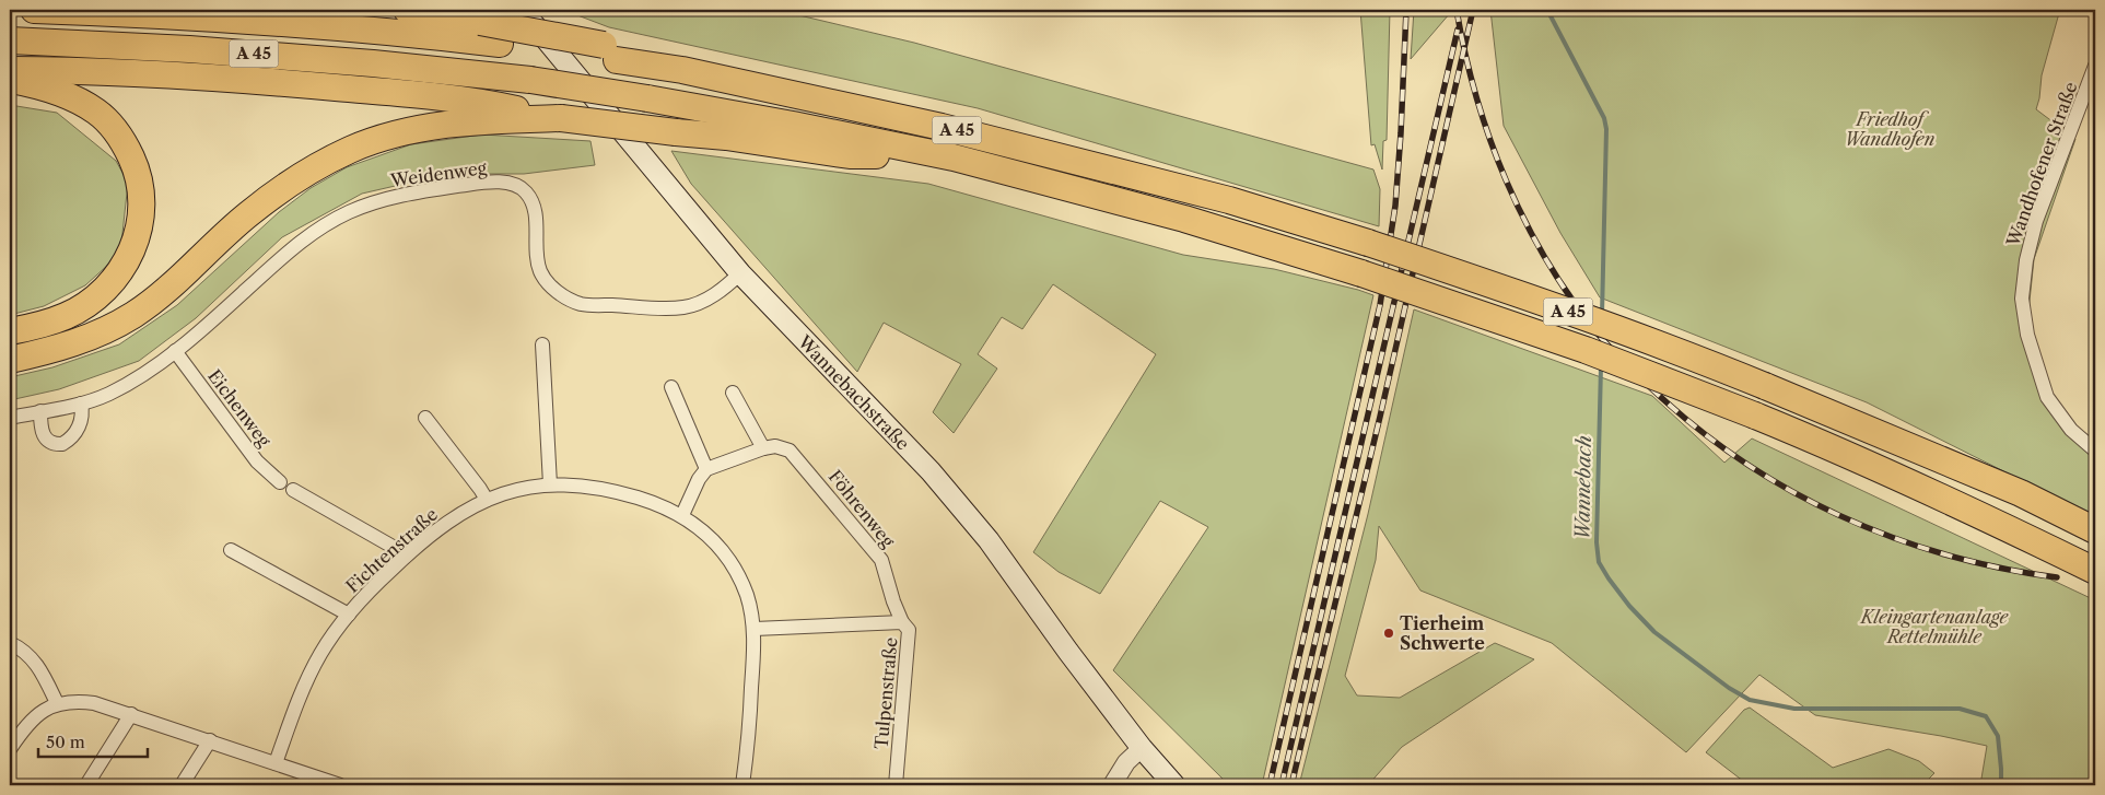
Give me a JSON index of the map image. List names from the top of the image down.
{
  "streets": {
    "highway": ["A 45"],
    "main road": ["Wannebachstraße"],
    "street": [
      "Wandhofener Straße",
      "Weidenweg",
      "Eichenweg",
      "Föhrenweg",
      "Fichtenstraße",
      "Tulpenstraße"
    ]
  },
  "crossings": [
    ["Weidenweg", "Wannebachstraße"],
    ["Weidenweg", "Eichenweg"],
    ["Föhrenweg", "Tulpenstraße"],
    ["Fichtenstraße", "Tulpenstraße"]
  ],
  "water": ["Wannebach"],
  "parks": ["Friedhof Wandhofen", "Kleingartenanlage Rettelmühle"],
  "places": ["Tierheim Schwerte"],
  "scale_bar": "50 m"
}
